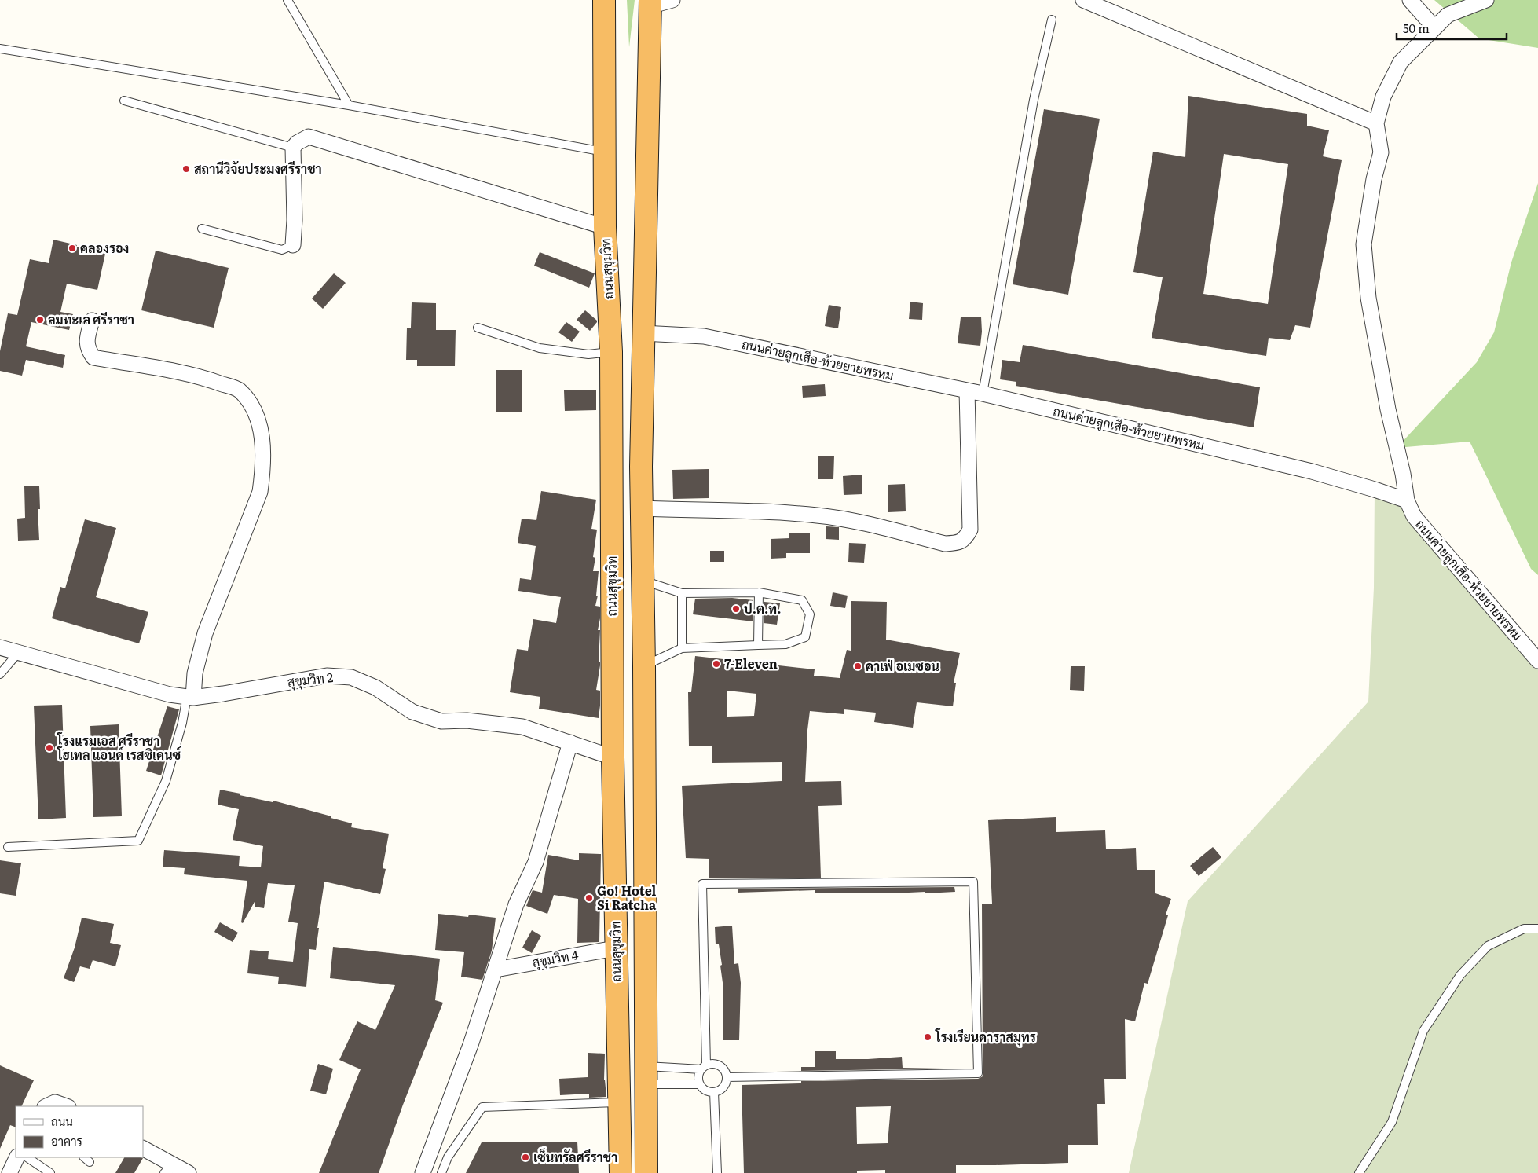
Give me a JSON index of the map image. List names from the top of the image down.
{
  "streets": {
    "highway": ["ถนนสุขุมวิท"],
    "street": ["ถนนค่ายลูกเสึอ-ห้วยยายพรหม", "สุขุมวิท 2", "สุขุมวิท 4"]
  },
  "crossings": [
    ["ถนนสุขุมวิท", "สุขุมวิท 2"],
    ["ถนนสุขุมวิท", "สุขุมวิท 4"]
  ],
  "places": [
    "สถานีวิจัยประมงศรีราชา",
    "คลองรอง",
    "ลมทะเล ศรีราชา",
    "ป.ต.ท.",
    "7-Eleven",
    "คาเฟ่ อเมซอน",
    "โรงแรมเอส ศรีราชา โฮเทล แอนด์ เรสซิเดนซ์",
    "Go! Hotel Si Ratcha",
    "โรงเรียนดาราสมุทร",
    "เซ็นทรัลศรีราชา"
  ],
  "legend": ["ถนน", "อาคาร"],
  "scale_bar": "50 m"
}
